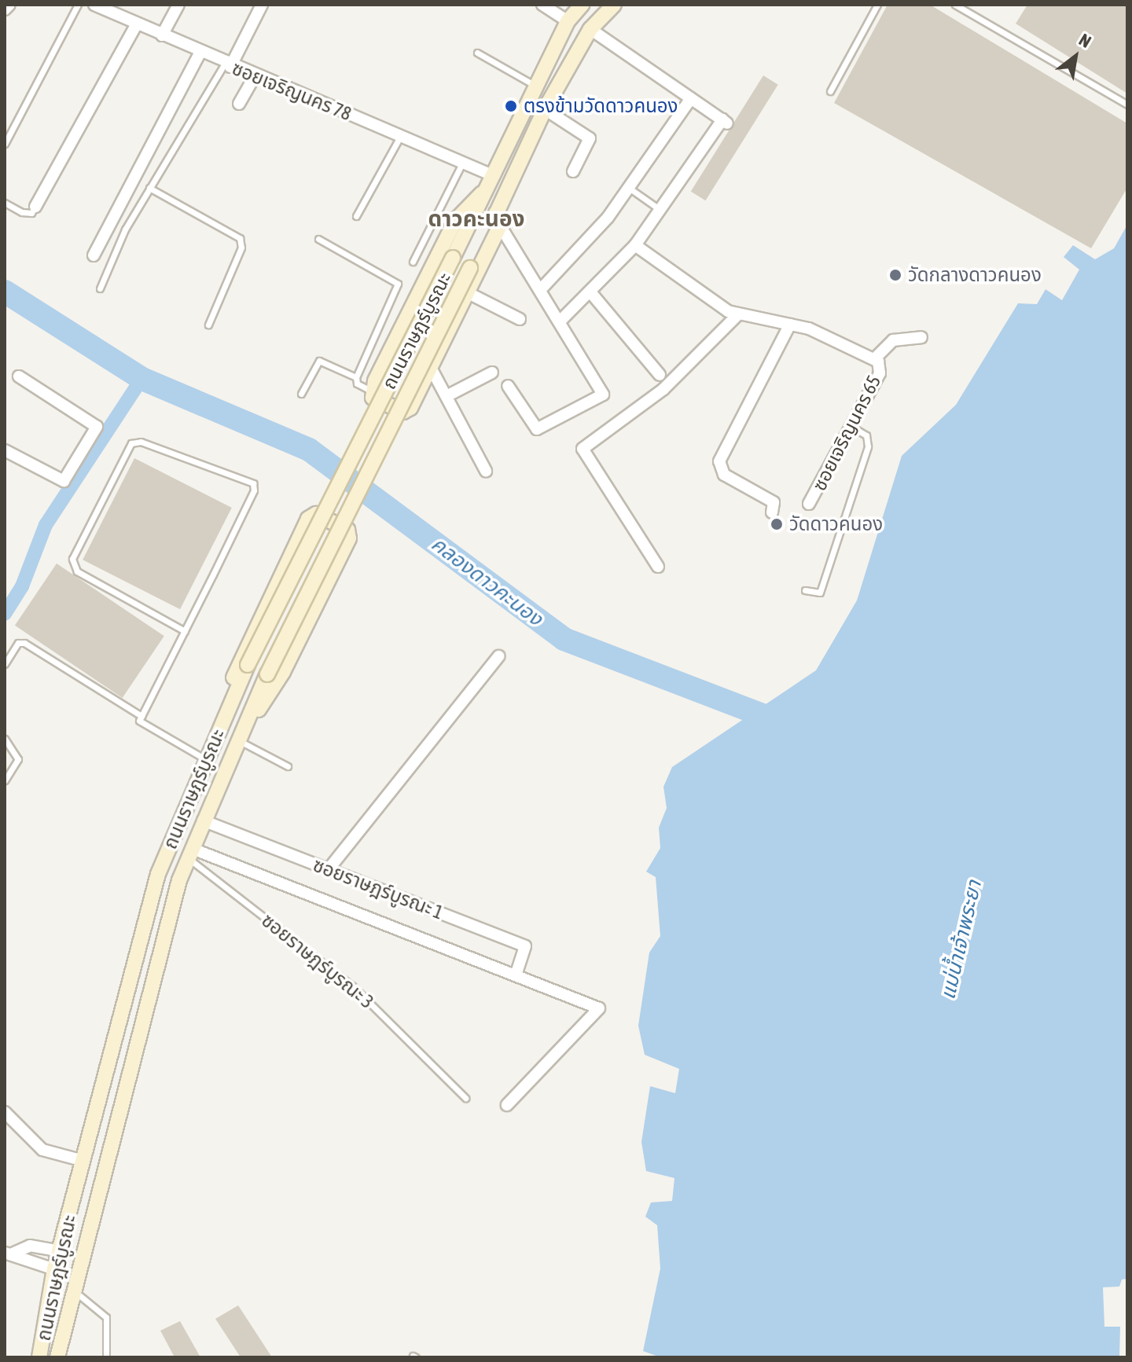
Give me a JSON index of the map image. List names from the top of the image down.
{
  "streets": {
    "main road": ["ถนนราษฎร์บูรณะ"],
    "street": ["ซอยเจริญนคร 78", "ซอยเจริญนคร 65", "ซอยราษฎร์บูรณะ 1"],
    "lane": ["ซอยราษฎร์บูรณะ 3"]
  },
  "crossings": [
    ["ซอยเจริญนคร 78", "ถนนราษฎร์บูรณะ"],
    ["ถนนราษฎร์บูรณะ", "ซอยราษฎร์บูรณะ 1"],
    ["ถนนราษฎร์บูรณะ", "ซอยราษฎร์บูรณะ 3"],
    ["ซอยราษฎร์บูรณะ 1", "ซอยราษฎร์บูรณะ 3"]
  ],
  "districts": ["ดาวคะนอง"],
  "water": ["คลองดาวคะนอง", "แม่น้ำเจ้าพระยา"],
  "places": ["ตรงข้ามวัดดาวคนอง", "วัดกลางดาวคนอง", "วัดดาวคนอง"],
  "north": "top right"
}
